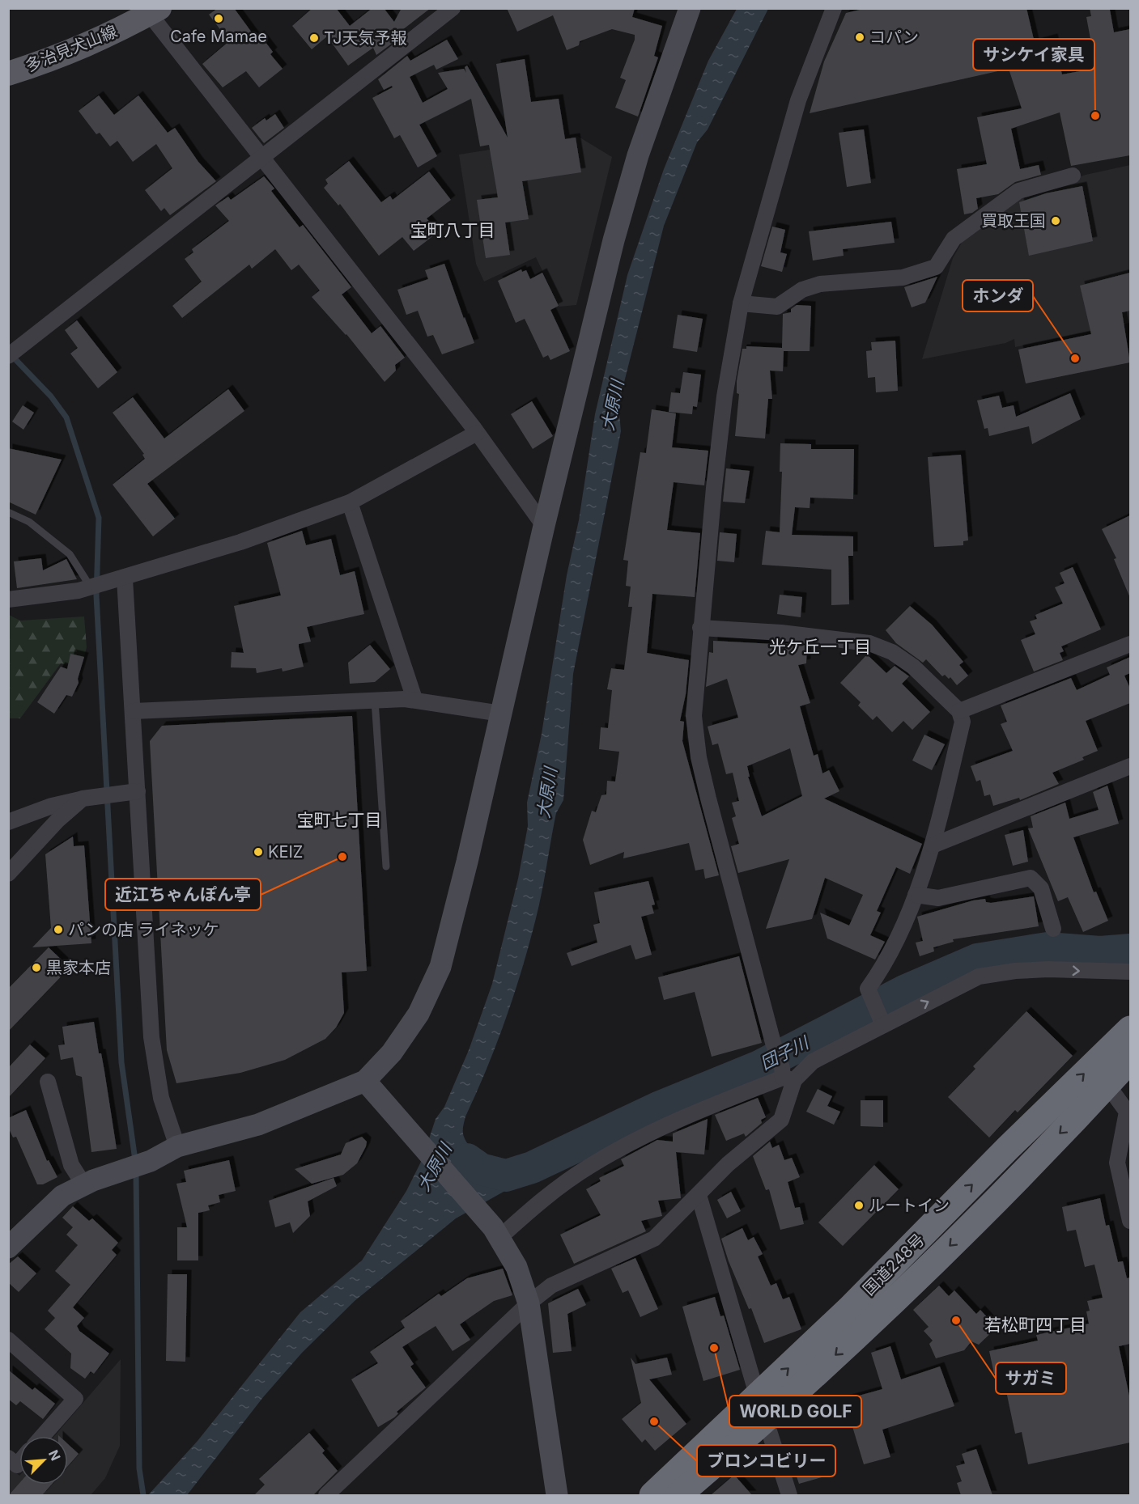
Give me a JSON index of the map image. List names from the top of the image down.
{
  "streets": {
    "highway": ["国道248号"],
    "main road": ["多治見犬山線"]
  },
  "districts": [
    "宝町八丁目",
    "光ケ丘一丁目",
    "宝町七丁目",
    "若松町四丁目"
  ],
  "water": ["大原川", "団子川"],
  "places": [
    "Cafe Mamae",
    "コパン",
    "TJ天気予報",
    "サシケイ家具",
    "買取王国",
    "ホンダ",
    "KEIZ",
    "近江ちゃんぽん亭",
    "パンの店 ライネッケ",
    "黒家本店",
    "ルートイン",
    "サガミ",
    "WORLD GOLF",
    "ブロンコビリー"
  ],
  "north": "top right"
}
